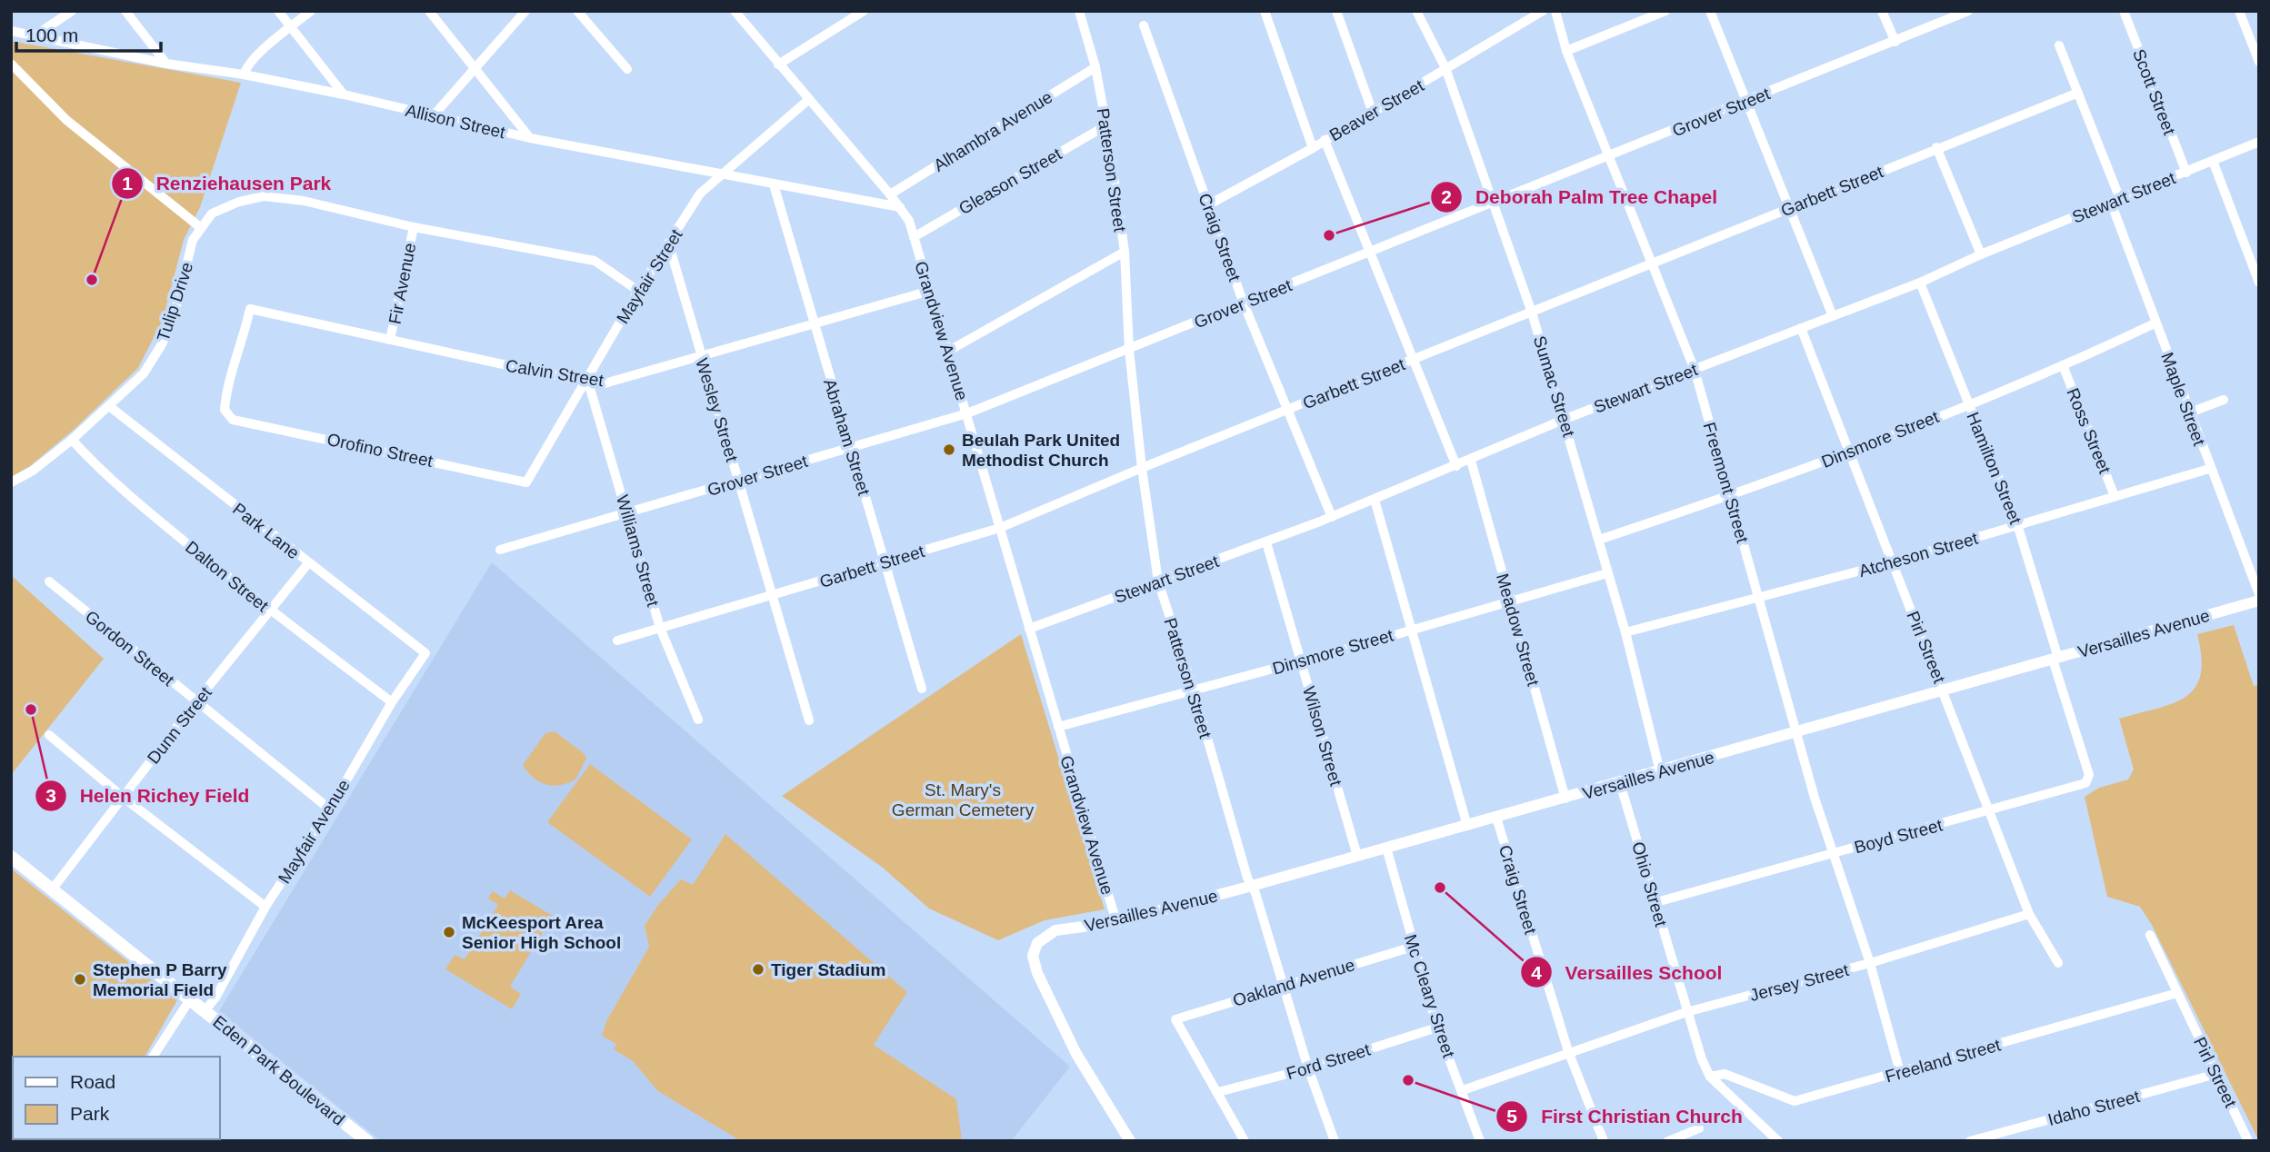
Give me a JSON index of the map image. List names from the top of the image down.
{
  "streets": {
    "main road": ["Eden Park Boulevard"],
    "street": [
      "Scott Street",
      "Beaver Street",
      "Grover Street",
      "Allison Street",
      "Alhambra Avenue",
      "Patterson Street",
      "Gleason Street",
      "Garbett Street",
      "Stewart Street",
      "Craig Street",
      "Mayfair Street",
      "Fir Avenue",
      "Tulip Drive",
      "Grandview Avenue",
      "Calvin Street",
      "Sumac Street",
      "Maple Street",
      "Wesley Street",
      "Ross Street",
      "Abraham Street",
      "Dinsmore Street",
      "Orofino Street",
      "Hamilton Street",
      "Freemont Street",
      "Park Lane",
      "Williams Street",
      "Atcheson Street",
      "Dalton Street",
      "Meadow Street",
      "Versailles Avenue",
      "Pirl Street",
      "Gordon Street",
      "Dunn Street",
      "Wilson Street",
      "Mayfair Avenue",
      "Boyd Street",
      "Ohio Street",
      "Oakland Avenue",
      "Jersey Street",
      "Mc Cleary Street",
      "Freeland Street",
      "Ford Street",
      "Idaho Street"
    ]
  },
  "crossings": [
    ["Scott Street", "Stewart Street"],
    ["Beaver Street", "Craig Street"],
    ["Beaver Street", "Sumac Street"],
    ["Grover Street", "Patterson Street"],
    ["Grover Street", "Craig Street"],
    ["Grover Street", "Grandview Avenue"],
    ["Grover Street", "Sumac Street"],
    ["Grover Street", "Wesley Street"],
    ["Grover Street", "Abraham Street"],
    ["Grover Street", "Freemont Street"],
    ["Grover Street", "Williams Street"],
    ["Allison Street", "Mayfair Street"],
    ["Allison Street", "Grandview Avenue"],
    ["Allison Street", "Abraham Street"],
    ["Alhambra Avenue", "Patterson Street"],
    ["Alhambra Avenue", "Grandview Avenue"],
    ["Patterson Street", "Gleason Street"],
    ["Patterson Street", "Garbett Street"],
    ["Patterson Street", "Stewart Street"],
    ["Patterson Street", "Dinsmore Street"],
    ["Patterson Street", "Versailles Avenue"],
    ["Patterson Street", "Oakland Avenue"],
    ["Patterson Street", "Ford Street"],
    ["Gleason Street", "Grandview Avenue"],
    ["Garbett Street", "Craig Street"],
    ["Garbett Street", "Grandview Avenue"],
    ["Garbett Street", "Sumac Street"],
    ["Garbett Street", "Maple Street"],
    ["Garbett Street", "Wesley Street"],
    ["Garbett Street", "Abraham Street"],
    ["Garbett Street", "Freemont Street"],
    ["Garbett Street", "Williams Street"],
    ["Stewart Street", "Craig Street"],
    ["Stewart Street", "Grandview Avenue"],
    ["Stewart Street", "Sumac Street"],
    ["Stewart Street", "Maple Street"],
    ["Stewart Street", "Hamilton Street"],
    ["Stewart Street", "Freemont Street"],
    ["Stewart Street", "Meadow Street"],
    ["Stewart Street", "Pirl Street"],
    ["Stewart Street", "Wilson Street"],
    ["Craig Street", "Versailles Avenue"],
    ["Craig Street", "Jersey Street"],
    ["Mayfair Street", "Grandview Avenue"],
    ["Mayfair Street", "Calvin Street"],
    ["Mayfair Street", "Wesley Street"],
    ["Mayfair Street", "Orofino Street"],
    ["Mayfair Street", "Williams Street"],
    ["Fir Avenue", "Calvin Street"],
    ["Tulip Drive", "Park Lane"],
    ["Tulip Drive", "Dalton Street"],
    ["Grandview Avenue", "Calvin Street"],
    ["Grandview Avenue", "Dinsmore Street"],
    ["Grandview Avenue", "Versailles Avenue"],
    ["Calvin Street", "Wesley Street"],
    ["Calvin Street", "Abraham Street"],
    ["Calvin Street", "Orofino Street"],
    ["Calvin Street", "Williams Street"],
    ["Sumac Street", "Dinsmore Street"],
    ["Sumac Street", "Atcheson Street"],
    ["Sumac Street", "Versailles Avenue"],
    ["Maple Street", "Dinsmore Street"],
    ["Maple Street", "Atcheson Street"],
    ["Ross Street", "Dinsmore Street"],
    ["Ross Street", "Atcheson Street"],
    ["Dinsmore Street", "Hamilton Street"],
    ["Dinsmore Street", "Freemont Street"],
    ["Dinsmore Street", "Meadow Street"],
    ["Dinsmore Street", "Pirl Street"],
    ["Dinsmore Street", "Wilson Street"],
    ["Hamilton Street", "Atcheson Street"],
    ["Hamilton Street", "Versailles Avenue"],
    ["Hamilton Street", "Boyd Street"],
    ["Freemont Street", "Atcheson Street"],
    ["Freemont Street", "Versailles Avenue"],
    ["Freemont Street", "Boyd Street"],
    ["Freemont Street", "Jersey Street"],
    ["Freemont Street", "Freeland Street"],
    ["Park Lane", "Dunn Street"],
    ["Park Lane", "Mayfair Avenue"],
    ["Atcheson Street", "Pirl Street"],
    ["Dalton Street", "Dunn Street"],
    ["Dalton Street", "Mayfair Avenue"],
    ["Meadow Street", "Versailles Avenue"],
    ["Versailles Avenue", "Pirl Street"],
    ["Versailles Avenue", "Wilson Street"],
    ["Versailles Avenue", "Ohio Street"],
    ["Versailles Avenue", "Mc Cleary Street"],
    ["Pirl Street", "Boyd Street"],
    ["Pirl Street", "Jersey Street"],
    ["Pirl Street", "Freeland Street"],
    ["Pirl Street", "Idaho Street"],
    ["Gordon Street", "Dunn Street"],
    ["Gordon Street", "Mayfair Avenue"],
    ["Dunn Street", "Eden Park Boulevard"],
    ["Mayfair Avenue", "Eden Park Boulevard"],
    ["Boyd Street", "Ohio Street"],
    ["Ohio Street", "Jersey Street"],
    ["Ohio Street", "Freeland Street"],
    ["Oakland Avenue", "Mc Cleary Street"],
    ["Oakland Avenue", "Ford Street"],
    ["Jersey Street", "Mc Cleary Street"],
    ["Mc Cleary Street", "Ford Street"]
  ],
  "parks": ["St. Mary's German Cemetery"],
  "places": [
    "Deborah Palm Tree Chapel",
    "Renziehausen Park",
    "Beulah Park United Methodist Church",
    "Helen Richey Field",
    "Versailles School",
    "McKeesport Area Senior High School",
    "Tiger Stadium",
    "Stephen P Barry Memorial Field",
    "First Christian Church"
  ],
  "legend": ["Road", "Park"],
  "scale_bar": "100 m"
}
